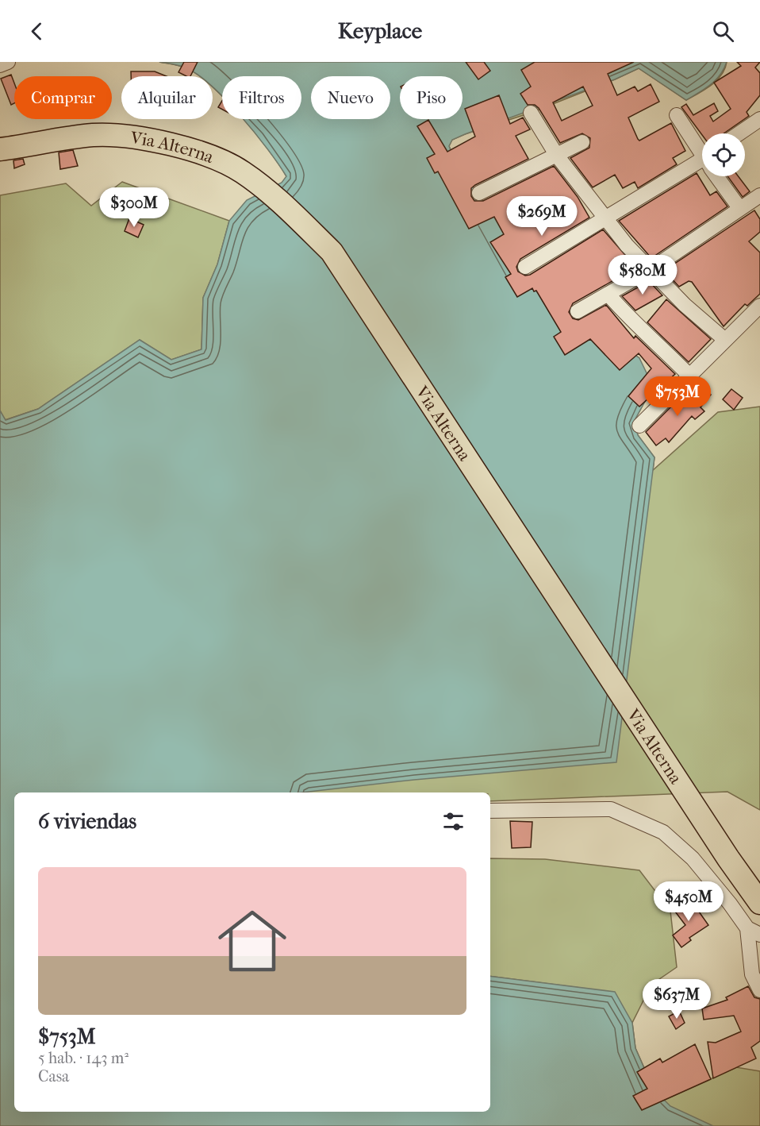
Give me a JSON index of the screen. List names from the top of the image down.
{
  "streets": {
    "main road": ["Via Alterna"]
  },
  "page": {
    "header": "Keyplace",
    "chip": [
      "Comprar",
      "Alquilar",
      "Filtros",
      "Nuevo",
      "Piso"
    ],
    "price": [
      "$300M",
      "$269M",
      "$580M",
      "$753M",
      "$450M",
      "$637M"
    ],
    "heading": "6 viviendas",
    "list": [
      {
        "name": "$753M",
        "note": "5 hab. · 143 m² · Casa"
      }
    ]
  }
}
